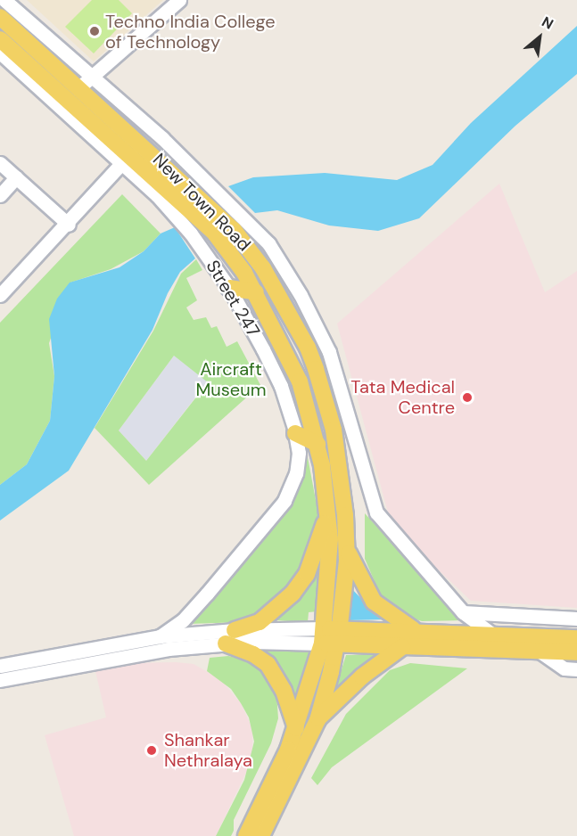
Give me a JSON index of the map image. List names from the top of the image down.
{
  "streets": {
    "main road": ["New Town Road"],
    "street": ["Street 247"]
  },
  "parks": ["Aircraft Museum"],
  "places": ["Techno India College of Technology", "Tata Medical Centre", "Shankar Nethralaya"],
  "north": "top right"
}
